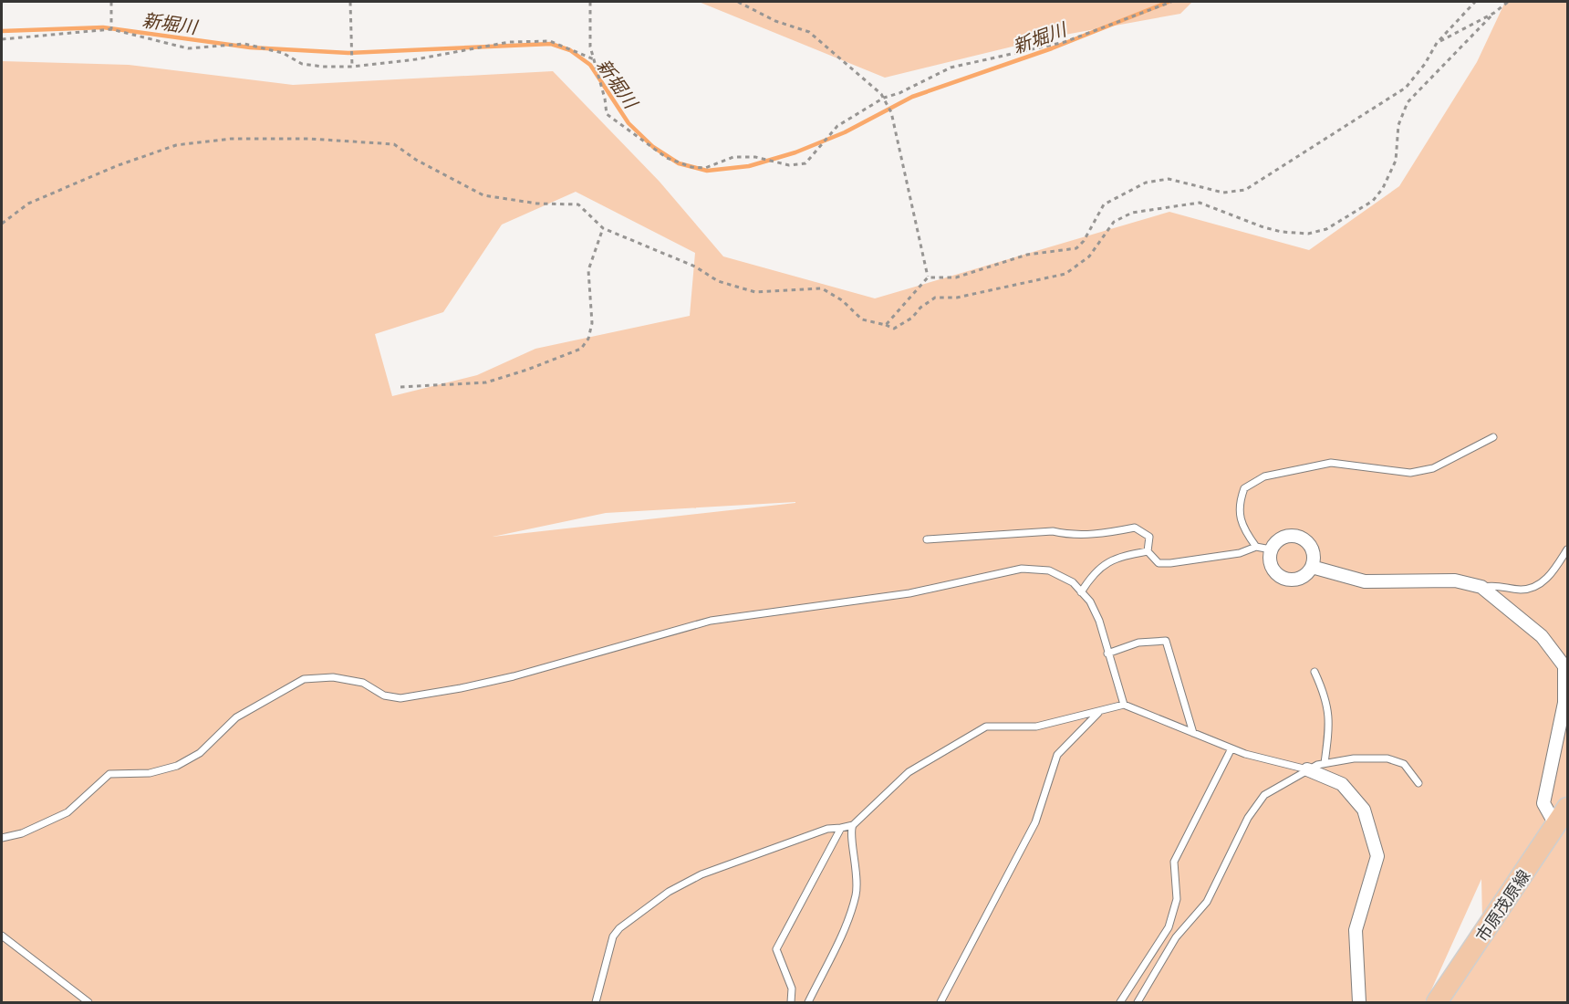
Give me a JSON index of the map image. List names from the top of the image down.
{
  "streets": {
    "main road": ["市原茂原線"]
  },
  "water": ["新堀川"]
}
